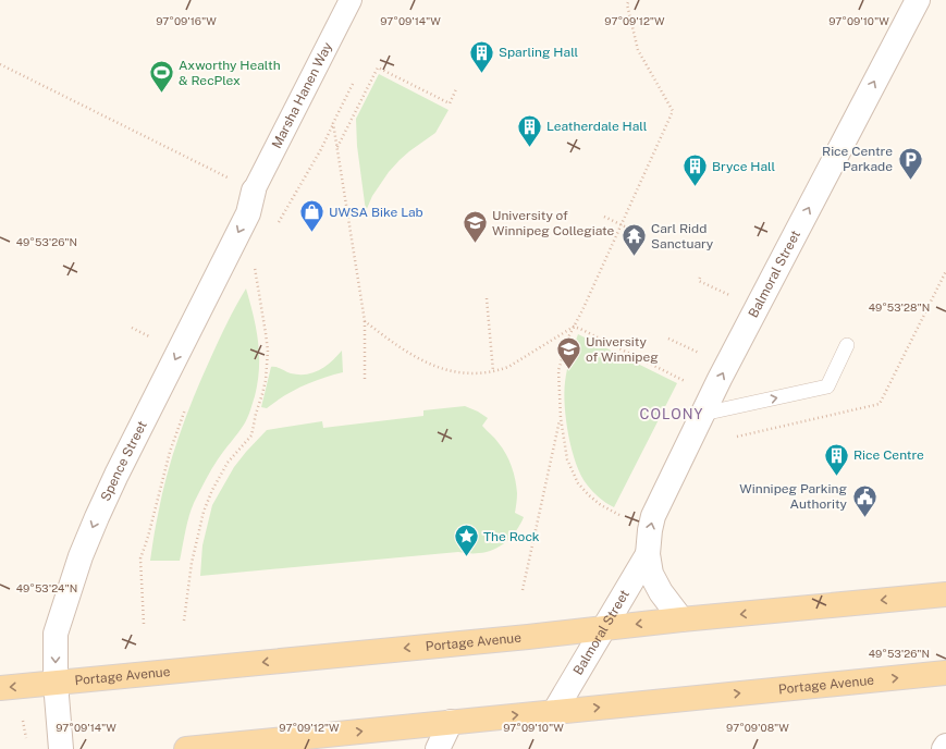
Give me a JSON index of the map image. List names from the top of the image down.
{
  "streets": {
    "main road": ["Portage Avenue"],
    "street": ["Marsha Hanen Way", "Balmoral Street", "Spence Street"]
  },
  "crossings": [
    ["Marsha Hanen Way", "Spence Street"],
    ["Balmoral Street", "Portage Avenue"],
    ["Spence Street", "Portage Avenue"]
  ],
  "one_way": ["Balmoral Street", "Spence Street"],
  "districts": ["COLONY"],
  "places": {
    "building": [
      "Sparling Hall",
      "Leatherdale Hall",
      "Bryce Hall",
      "Rice Centre"
    ],
    "sports": ["Axworthy Health & RecPlex"],
    "parking": ["Rice Centre Parkade"],
    "shop": ["UWSA Bike Lab"],
    "school or university": ["University of Winnipeg Collegiate", "University of Winnipeg"],
    "temple": ["Carl Ridd Sanctuary"],
    "public building": ["Winnipeg Parking Authority"],
    "place": ["The Rock"]
  },
  "coordinates": [
    "97°09'16\"W",
    "97°09'14\"W",
    "97°09'12\"W",
    "97°09'10\"W",
    "49°53'26\"N",
    "49°53'28\"N",
    "49°53'24\"N",
    "97°09'08\"W"
  ]
}
